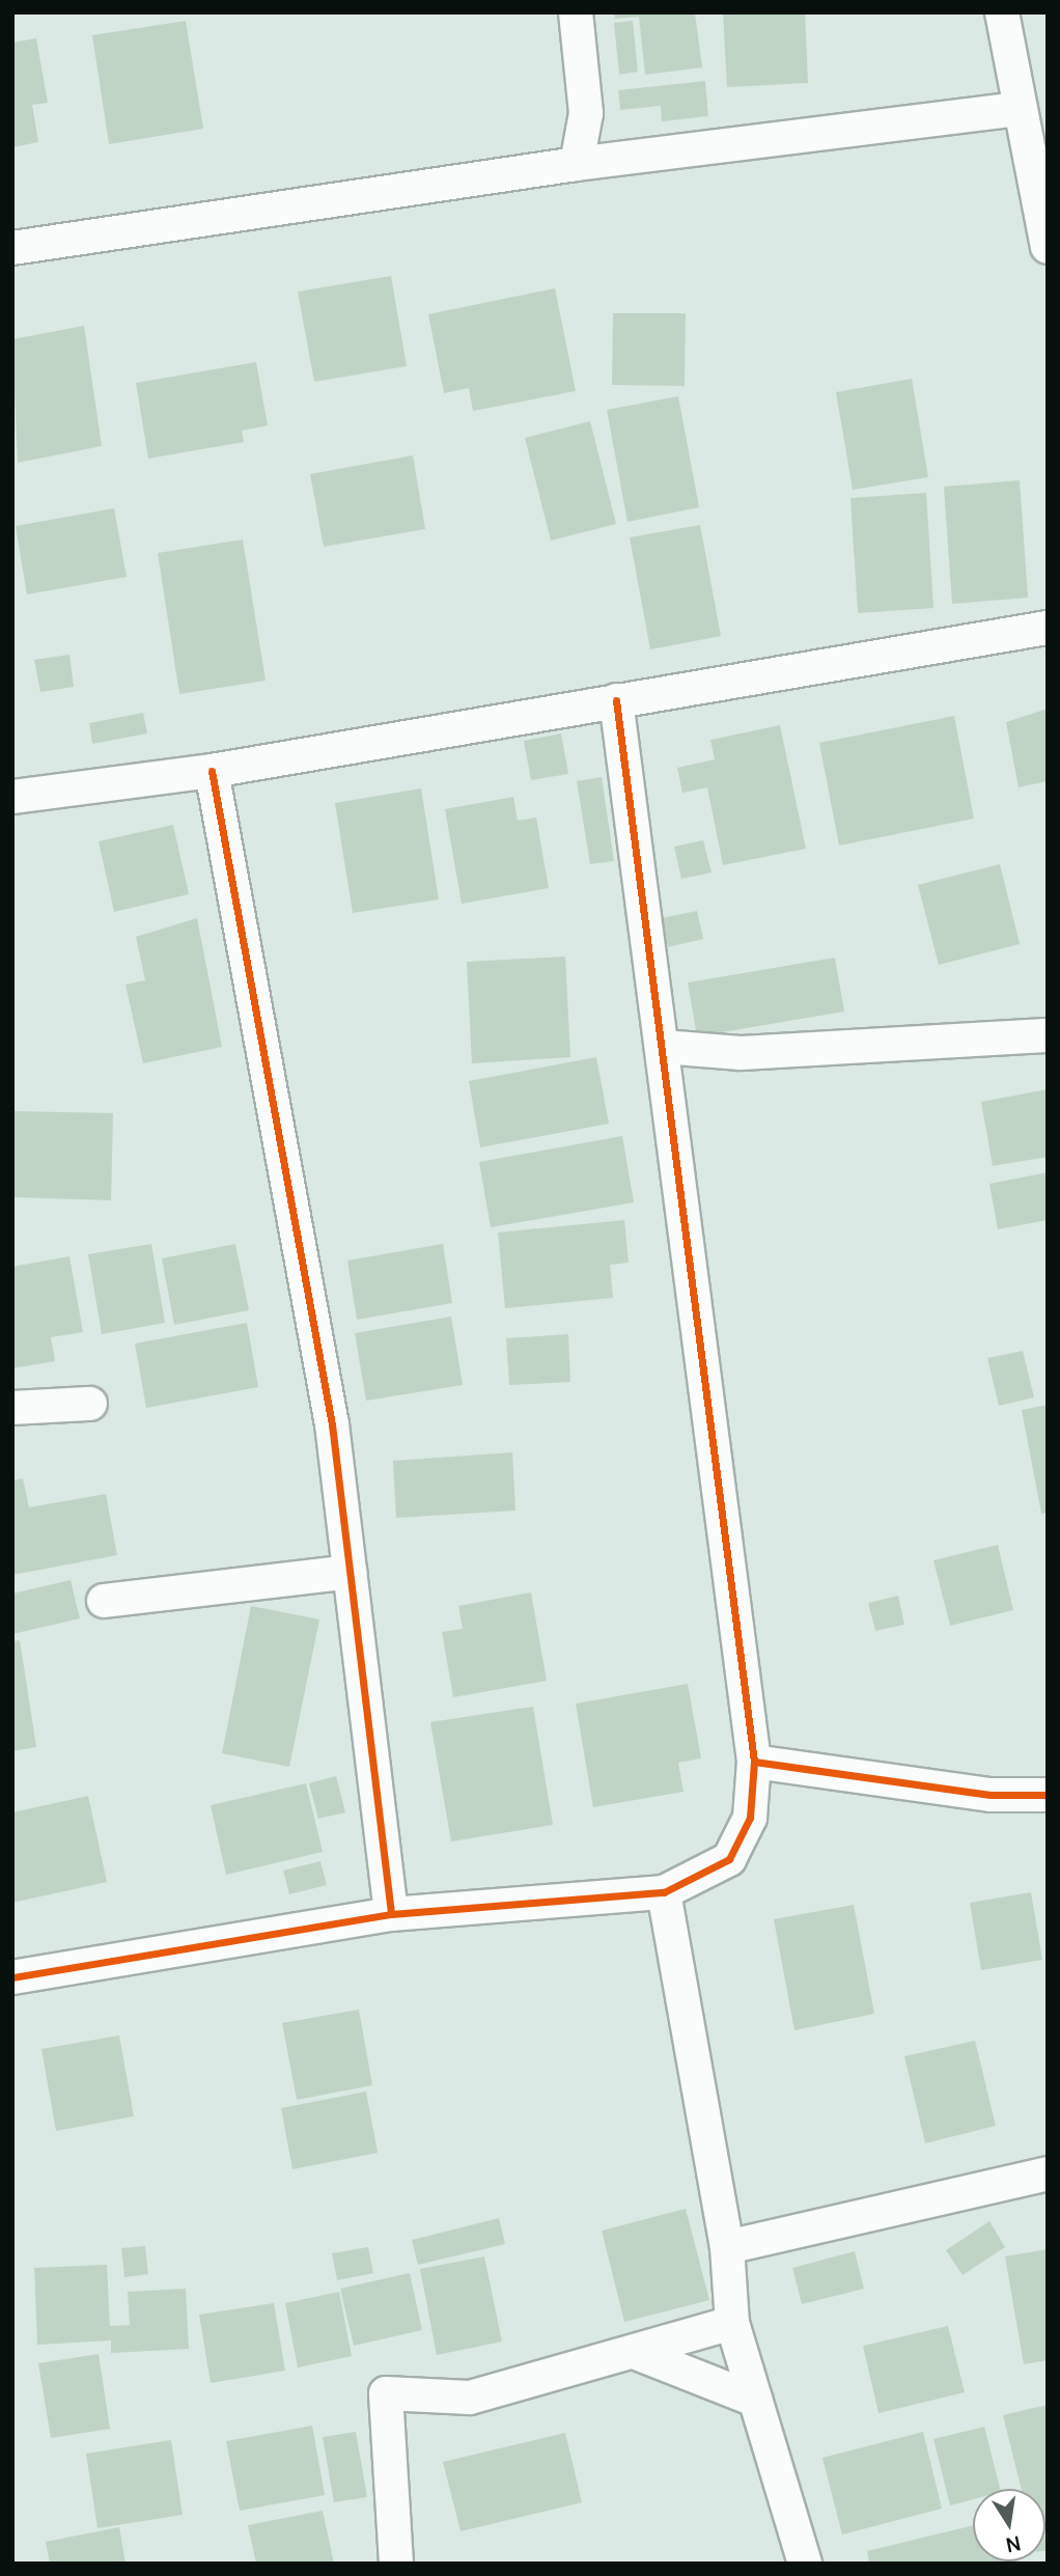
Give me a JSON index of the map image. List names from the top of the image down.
{
  "north": "bottom"
}
